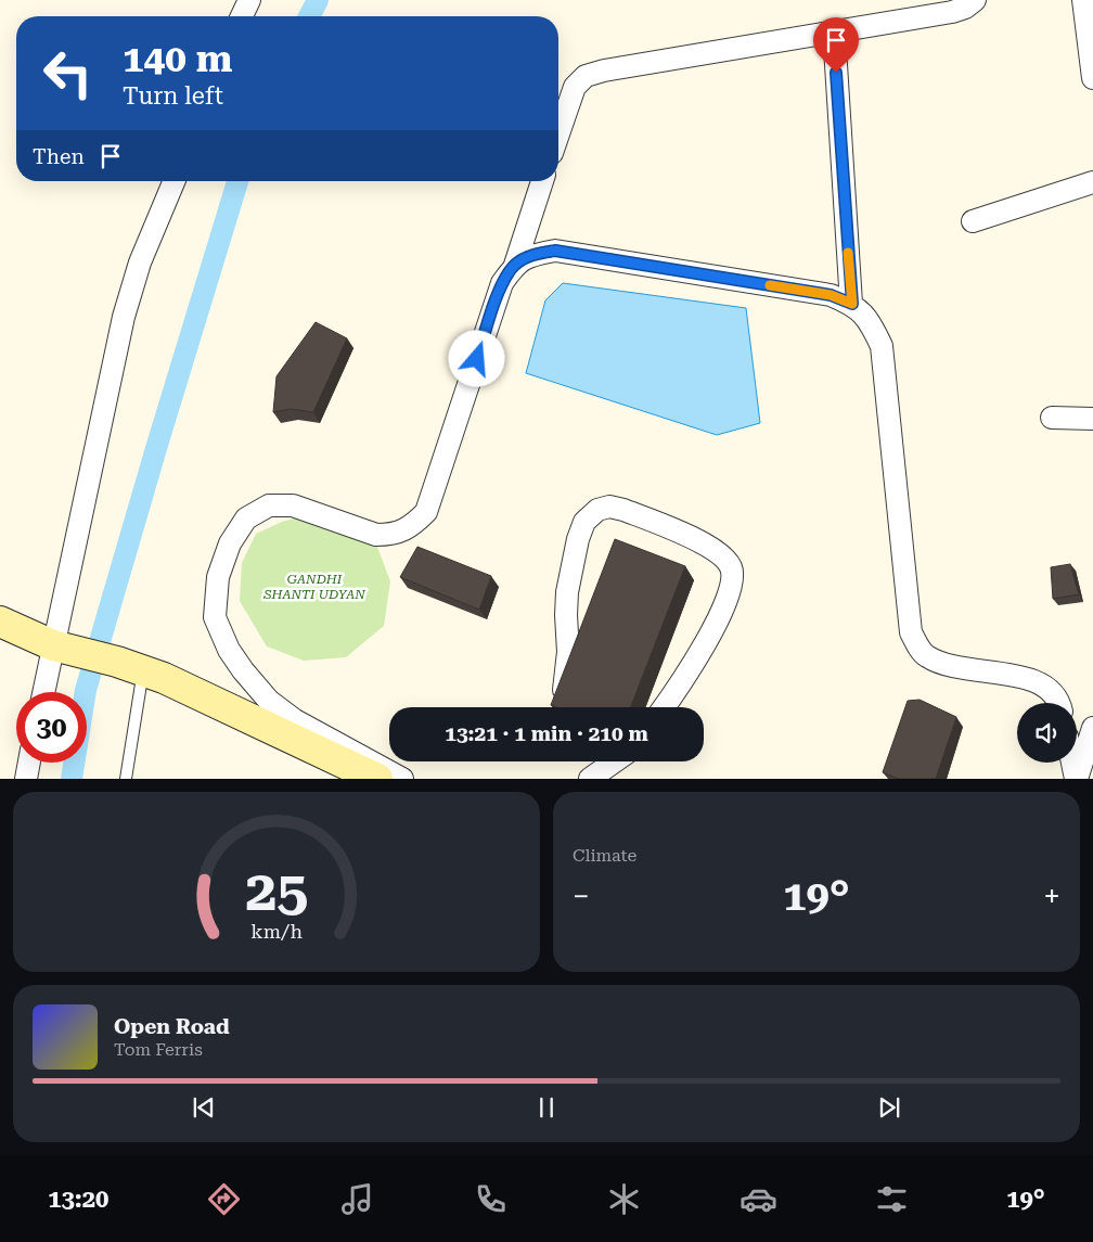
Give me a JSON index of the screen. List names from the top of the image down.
{
  "parks": ["GANDHI SHANTI UDYAN"],
  "page": {
    "turn": ["140 m", "Turn left"],
    "then": "Then",
    "limit": "30",
    "trip": "13:21 · 1 min · 210 m",
    "tile": "Climate",
    "heat": ["−", "19°", "+"],
    "song": ["Open Road", "Tom Ferris"],
    "tabs": ["13:20", "19°"],
    "gauge": ["25", "km/h"]
  }
}
